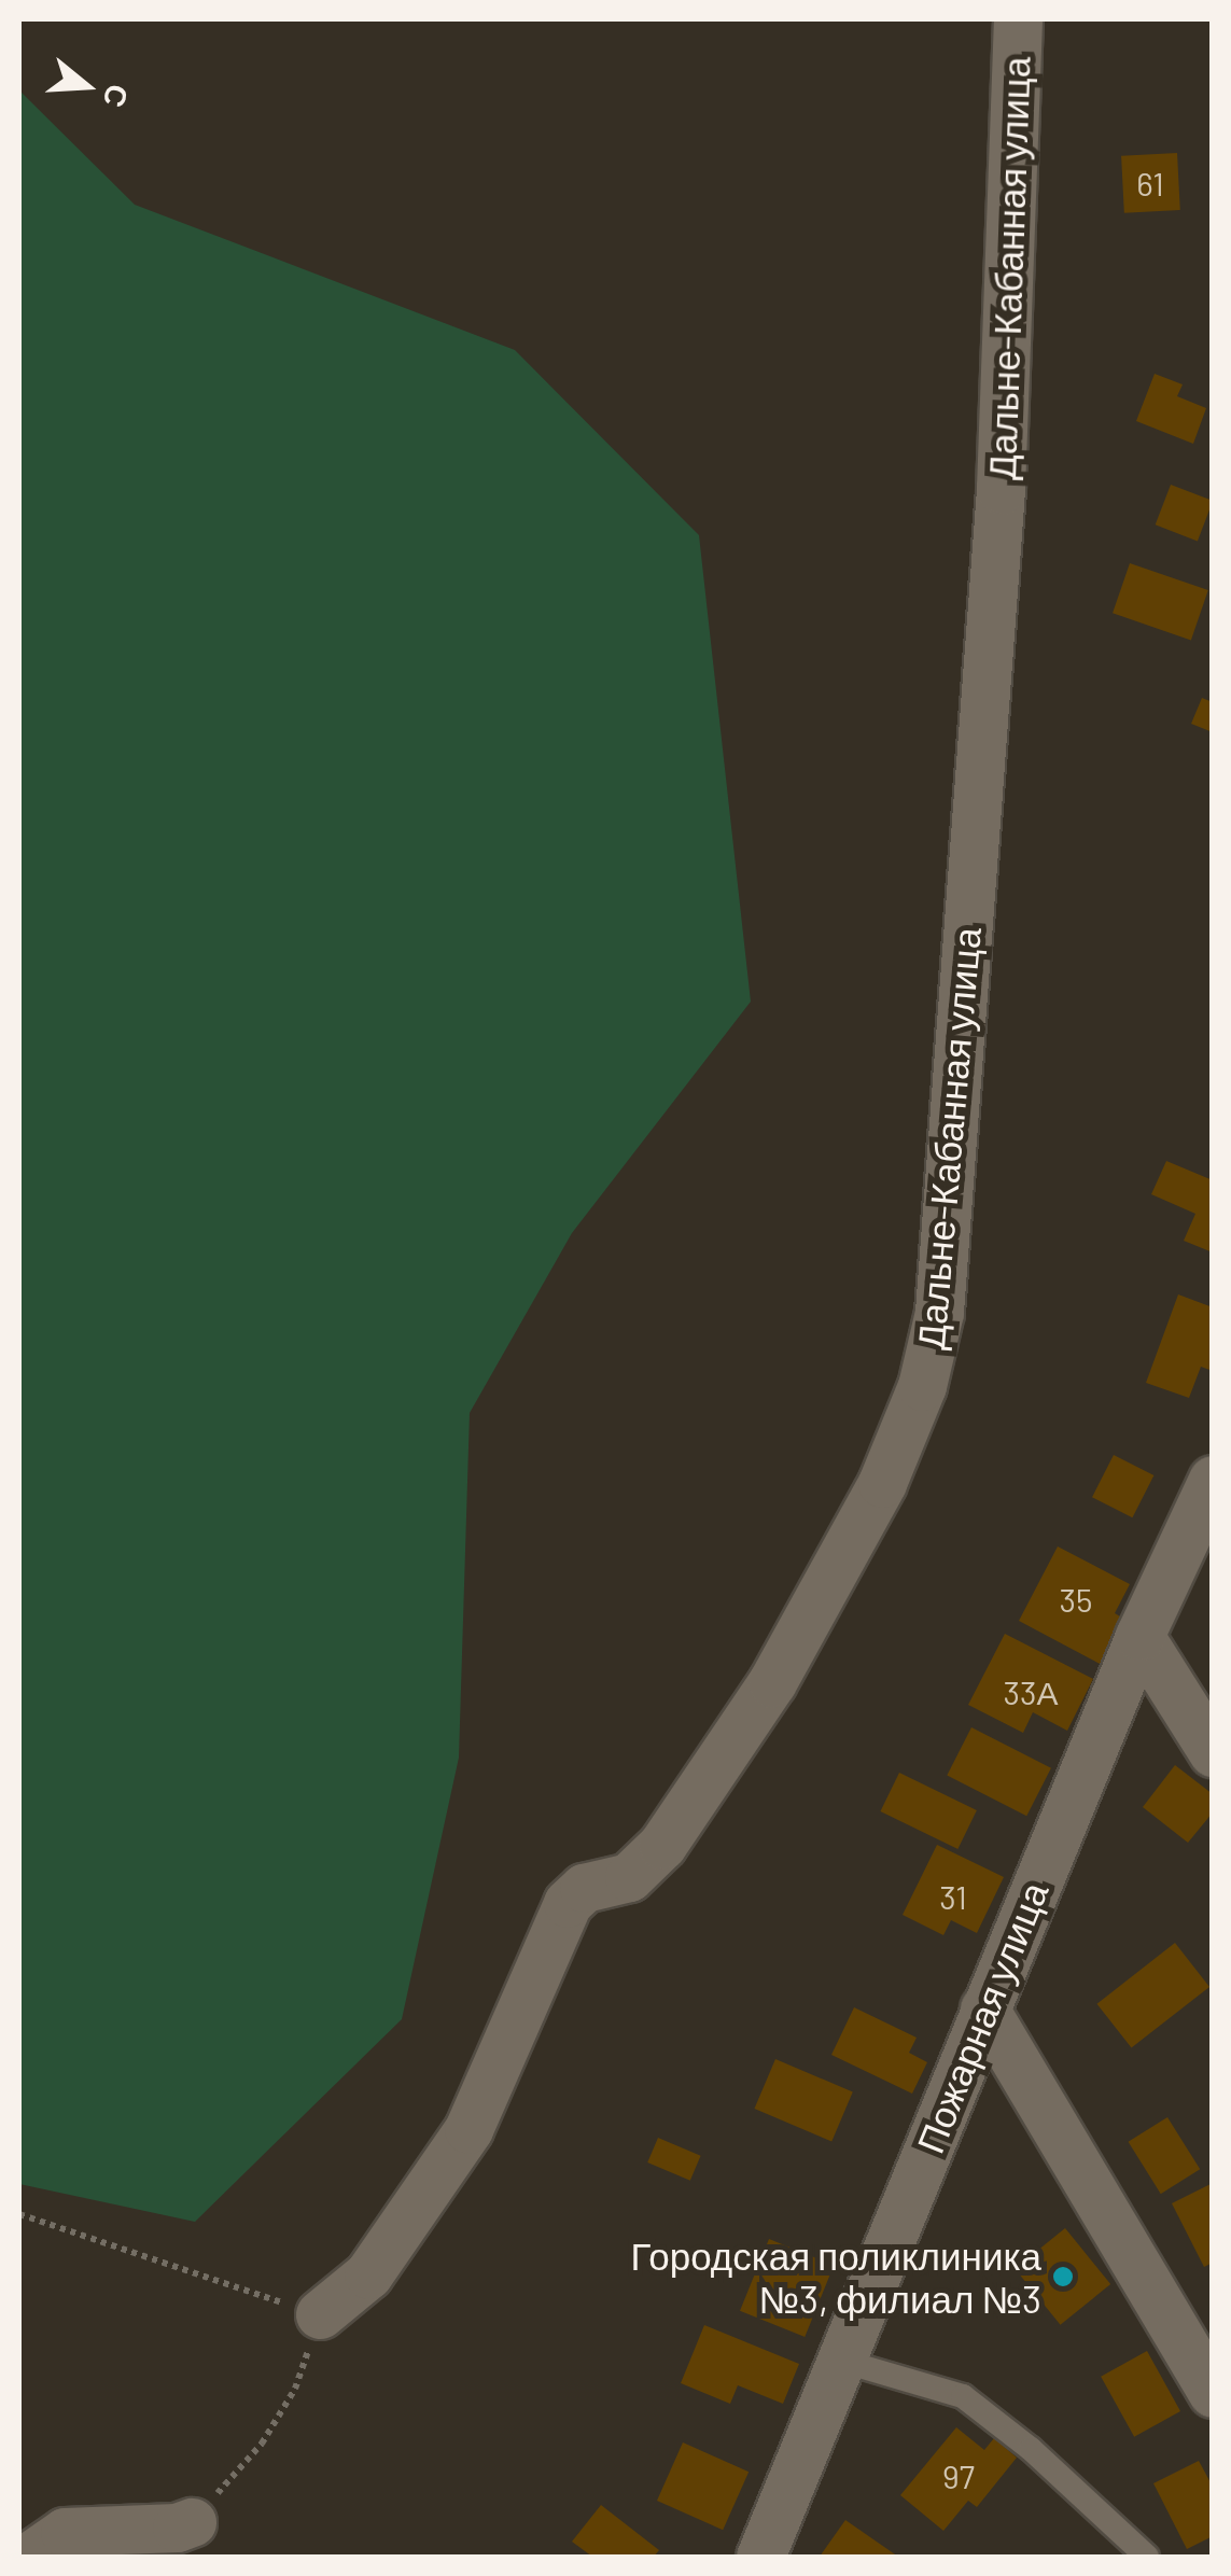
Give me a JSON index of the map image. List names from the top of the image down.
{
  "streets": {
    "street": ["Дальне-Кабанная улица", "Пожарная улица"]
  },
  "places": ["Городская поликлиника №3, филиал №3"],
  "house_numbers": [
    "61",
    "35",
    "33А",
    "31",
    "97"
  ],
  "north": "right"
}
